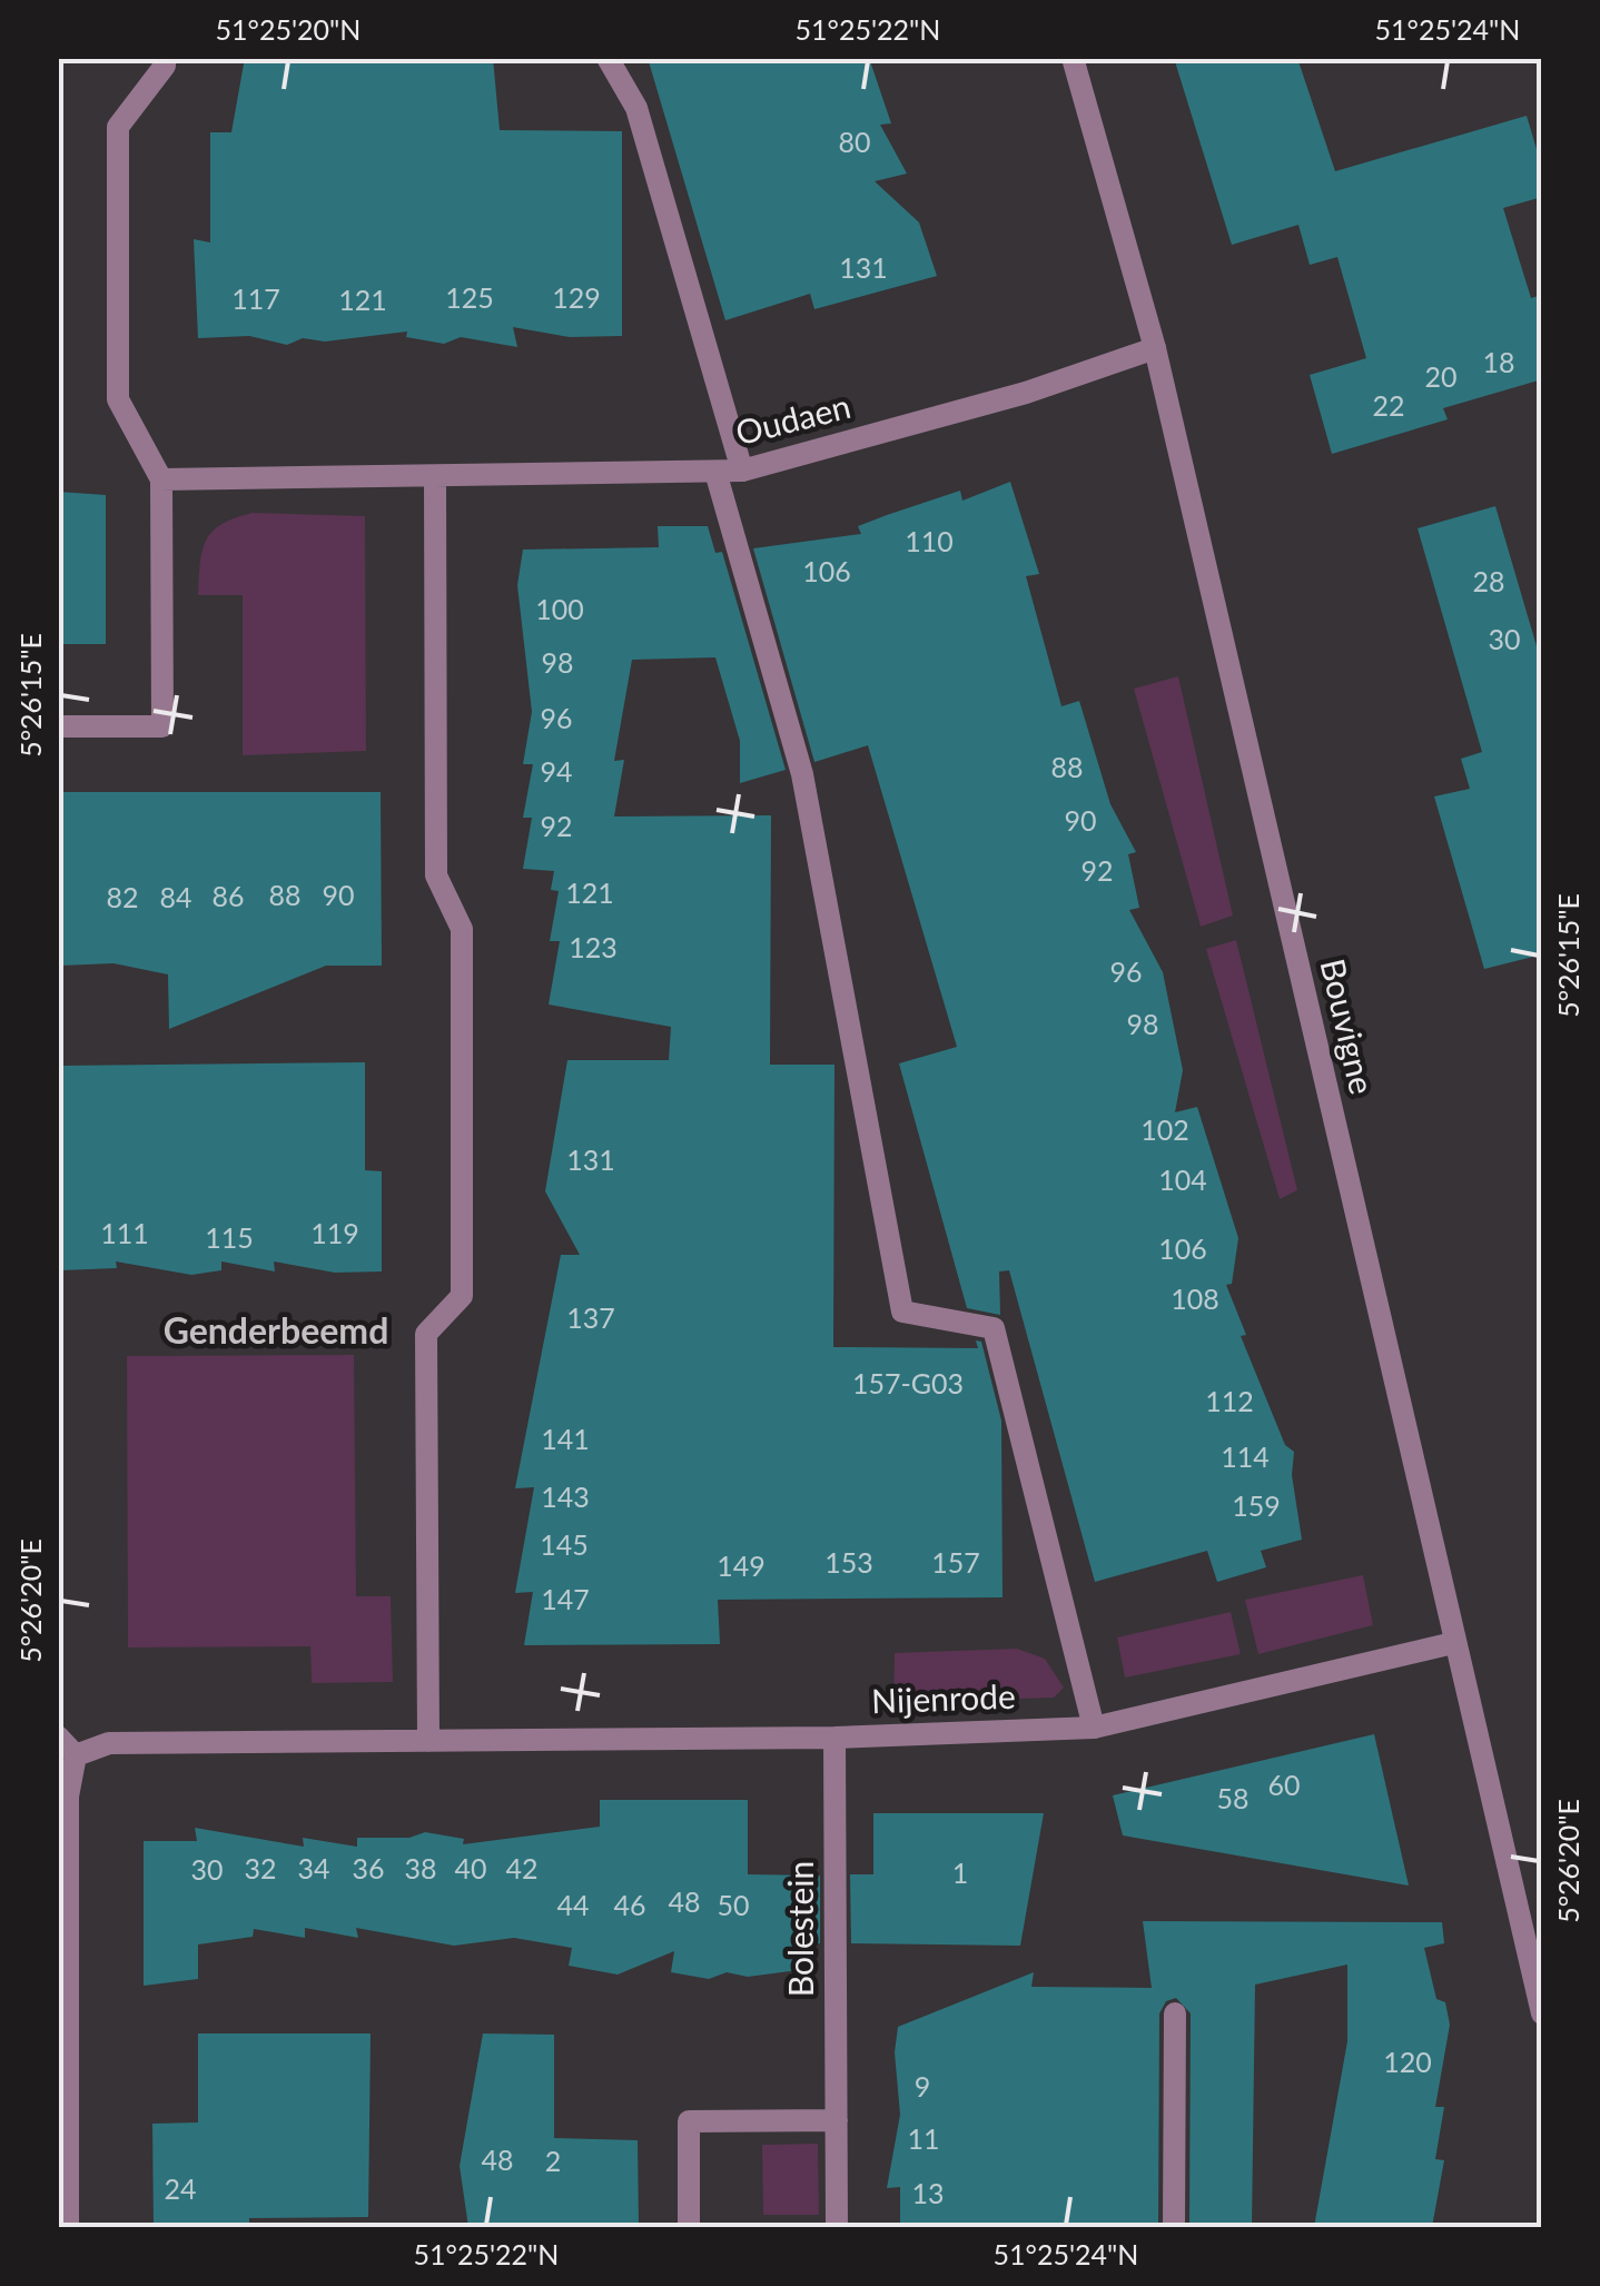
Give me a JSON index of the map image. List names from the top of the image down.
{
  "streets": {
    "street": [
      "Oudaen",
      "Bouvigne",
      "Nijenrode",
      "Bolestein"
    ]
  },
  "crossings": [
    ["Oudaen", "Bouvigne"],
    ["Bouvigne", "Nijenrode"],
    ["Nijenrode", "Bolestein"]
  ],
  "districts": ["Genderbeemd"],
  "house_numbers": [
    "80",
    "131",
    "125",
    "129",
    "117",
    "121",
    "18",
    "20",
    "22",
    "110",
    "106",
    "28",
    "100",
    "30",
    "98",
    "96",
    "88",
    "94",
    "90",
    "92",
    "92",
    "121",
    "88",
    "90",
    "86",
    "82",
    "84",
    "123",
    "96",
    "98",
    "102",
    "131",
    "104",
    "111",
    "119",
    "115",
    "106",
    "108",
    "137",
    "157-G03",
    "112",
    "141",
    "114",
    "143",
    "159",
    "145",
    "153",
    "157",
    "149",
    "147",
    "60",
    "58",
    "32",
    "34",
    "36",
    "38",
    "40",
    "42",
    "30",
    "1",
    "48",
    "44",
    "46",
    "50",
    "120",
    "9",
    "11",
    "48",
    "2",
    "24",
    "13"
  ],
  "coordinates": [
    "51°25'20\"N",
    "51°25'22\"N",
    "51°25'24\"N",
    "5°26'15\"E",
    "5°26'20\"E"
  ]
}
